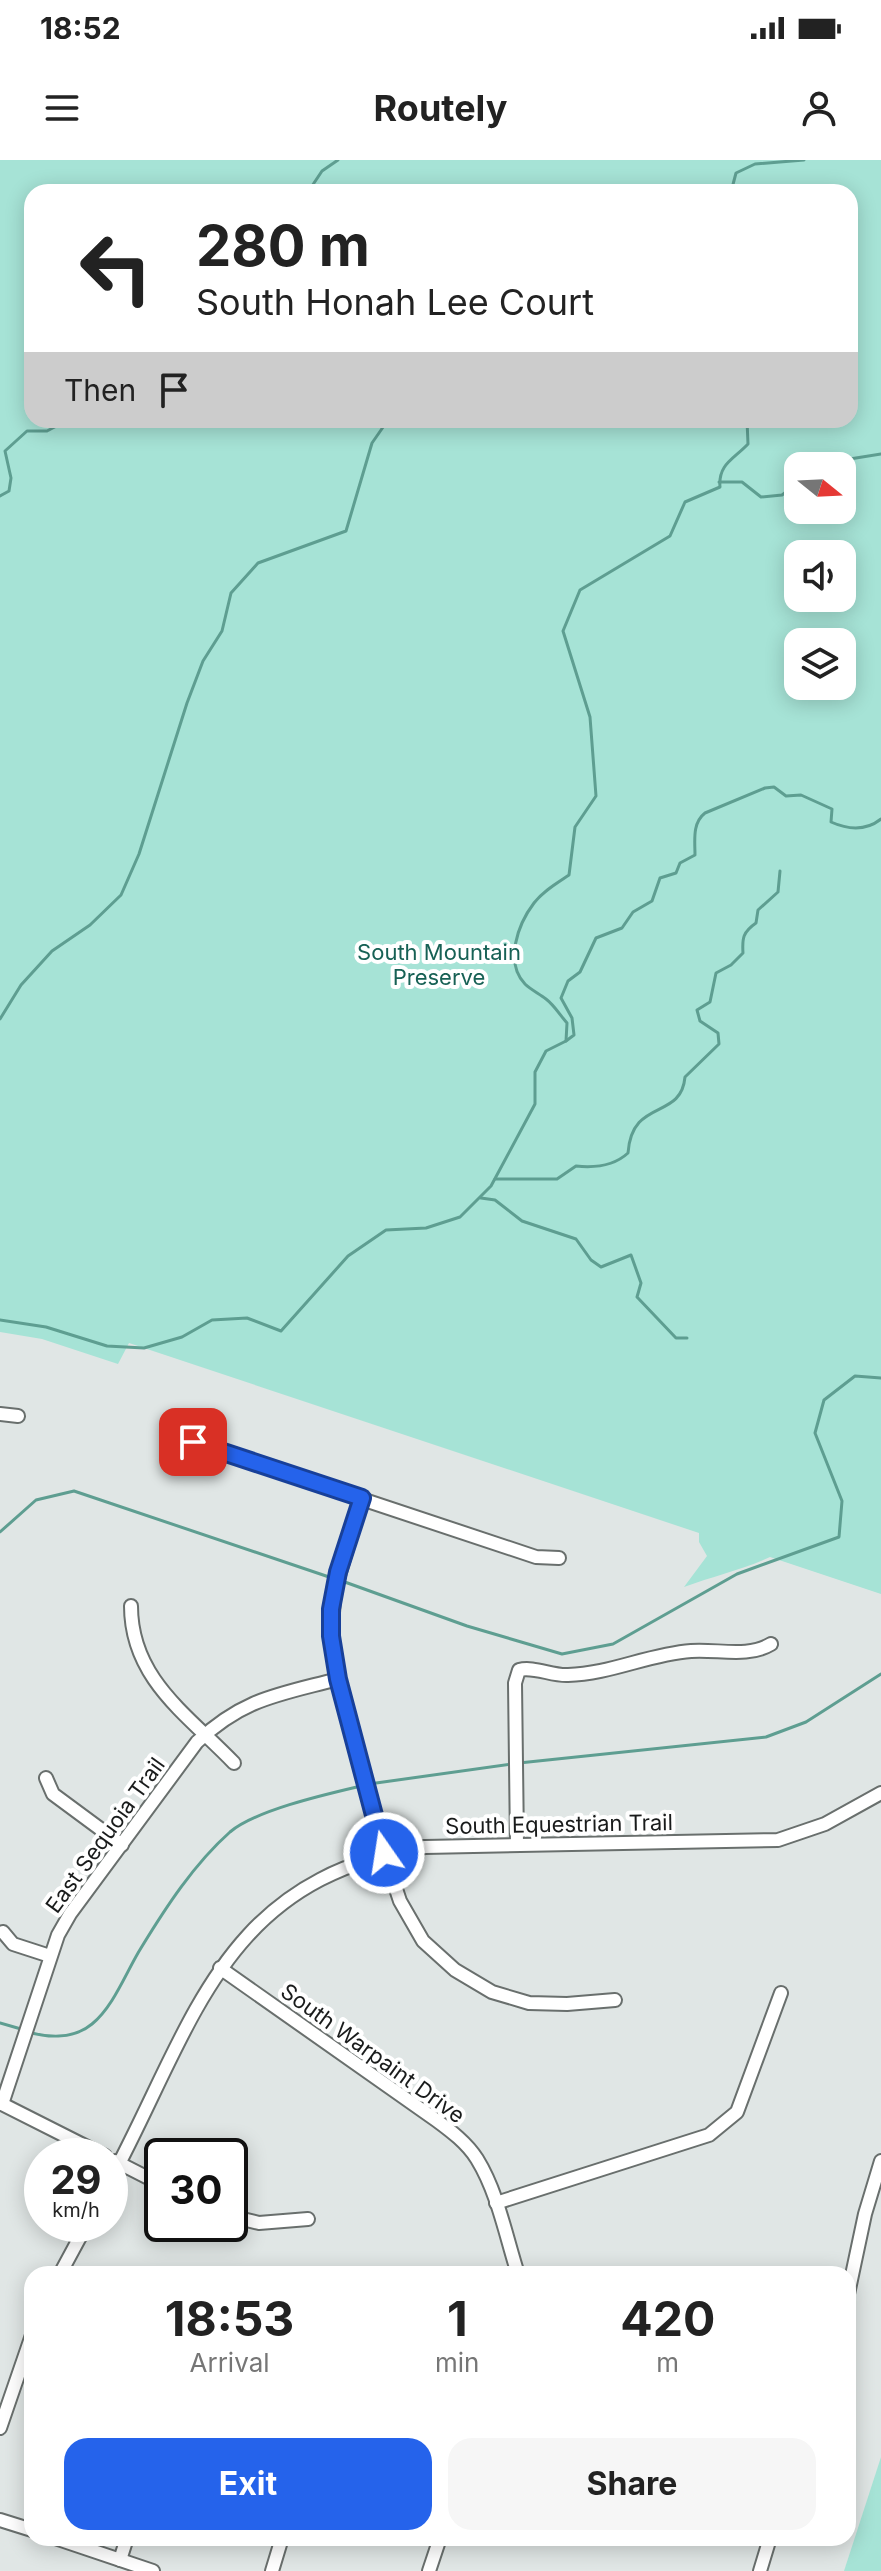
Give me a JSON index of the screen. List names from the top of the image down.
{
  "streets": {
    "street": ["South Equestrian Trail", "East Sequoia Trail", "South Warpaint Drive"]
  },
  "crossings": [
    ["South Equestrian Trail", "South Warpaint Drive"]
  ],
  "parks": ["South Mountain Preserve"],
  "north": "right",
  "page": {
    "status": "18:52",
    "header": "Routely",
    "turn": ["280 m", "South Honah Lee Court"],
    "then": "Then",
    "speed": "29 km/h",
    "limit": "30",
    "eta": [
      "18:53",
      "Arrival",
      "1",
      "min",
      "420",
      "m"
    ],
    "buttons": ["Exit", "Share"]
  }
}
